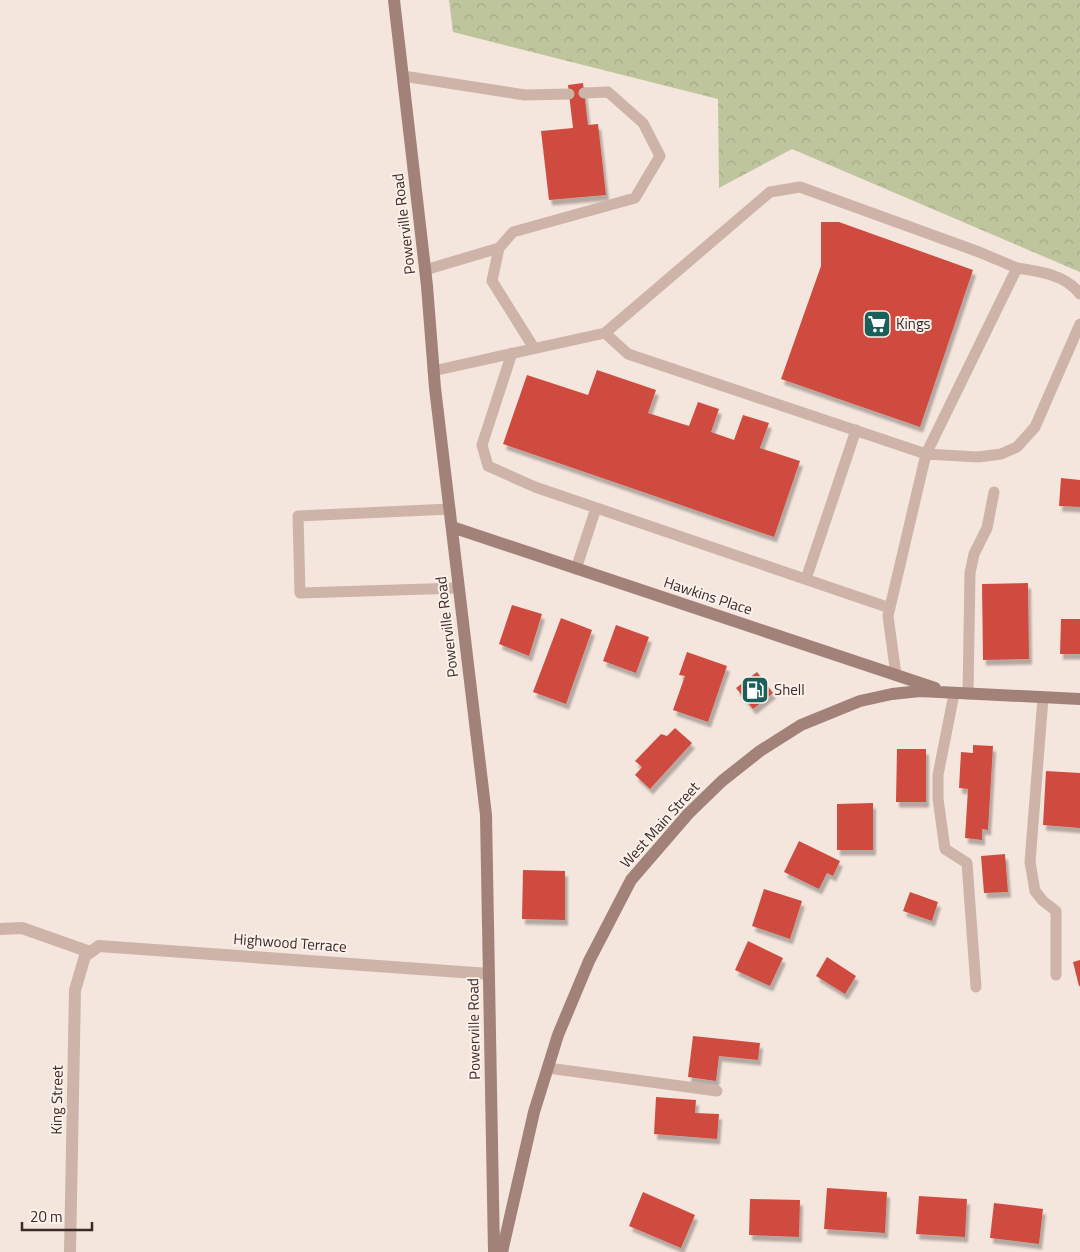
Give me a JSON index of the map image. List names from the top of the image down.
{
  "streets": {
    "street": [
      "Powerville Road",
      "Hawkins Place",
      "West Main Street",
      "Highwood Terrace",
      "King Street"
    ]
  },
  "crossings": [
    ["Powerville Road", "Hawkins Place"],
    ["Powerville Road", "Highwood Terrace"],
    ["Hawkins Place", "West Main Street"],
    ["Highwood Terrace", "King Street"]
  ],
  "places": {
    "supermarket": ["Kings"],
    "fuel station": ["Shell"]
  },
  "scale_bar": "20 m"
}
